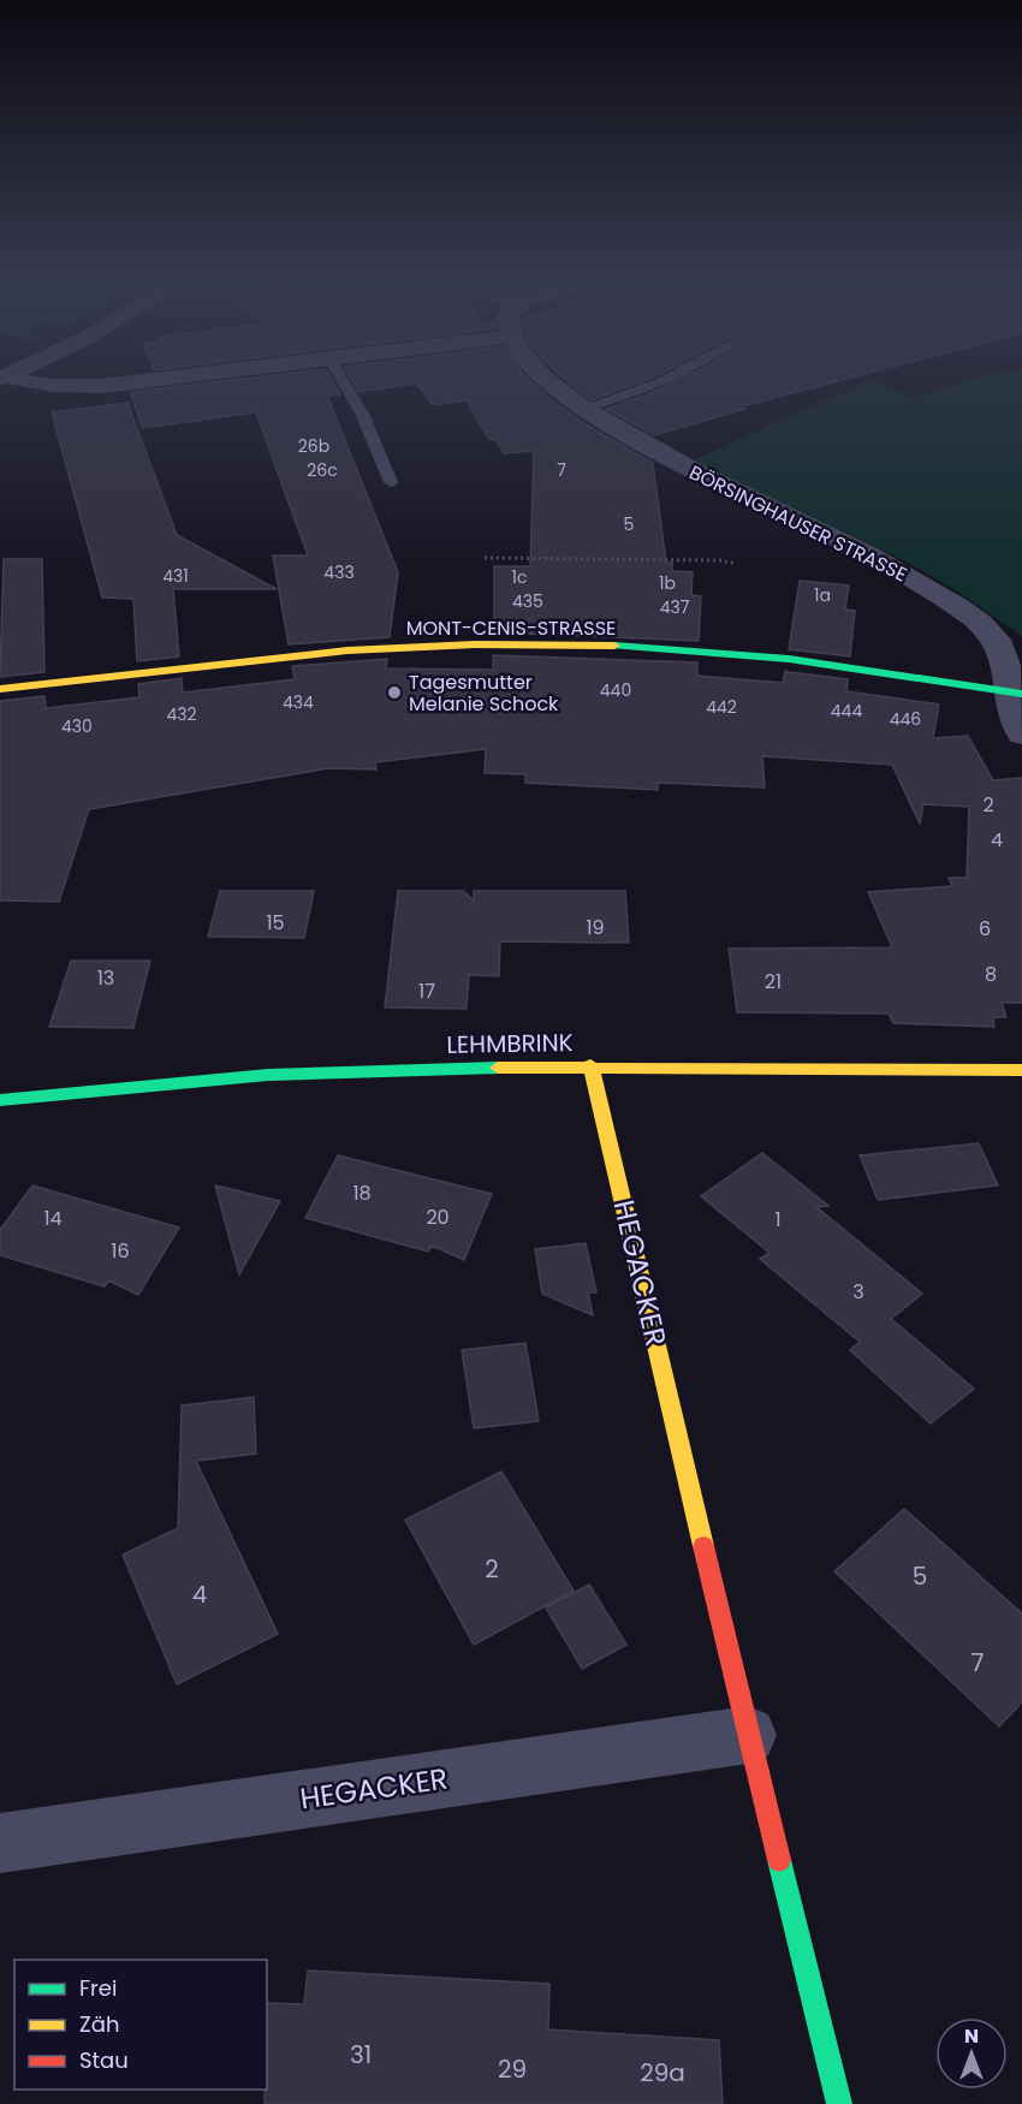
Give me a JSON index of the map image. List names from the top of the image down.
{
  "streets": {
    "street": [
      "BÖRSINGHAUSER STRASSE",
      "MONT-CENIS-STRASSE",
      "LEHMBRINK",
      "HEGACKER"
    ]
  },
  "crossings": [
    ["BÖRSINGHAUSER STRASSE", "MONT-CENIS-STRASSE"],
    ["LEHMBRINK", "HEGACKER"]
  ],
  "places": ["Tagesmutter Melanie Schock"],
  "house_numbers": [
    "26b",
    "26c",
    "7",
    "5",
    "433",
    "431",
    "1c",
    "1b",
    "1a",
    "435",
    "437",
    "440",
    "434",
    "442",
    "444",
    "432",
    "446",
    "430",
    "2",
    "4",
    "15",
    "19",
    "6",
    "8",
    "13",
    "21",
    "17",
    "18",
    "20",
    "14",
    "1",
    "16",
    "3",
    "2",
    "5",
    "4",
    "7",
    "31",
    "29",
    "29a"
  ],
  "legend": ["Frei", "Zäh", "Stau"],
  "north": "top"
}
